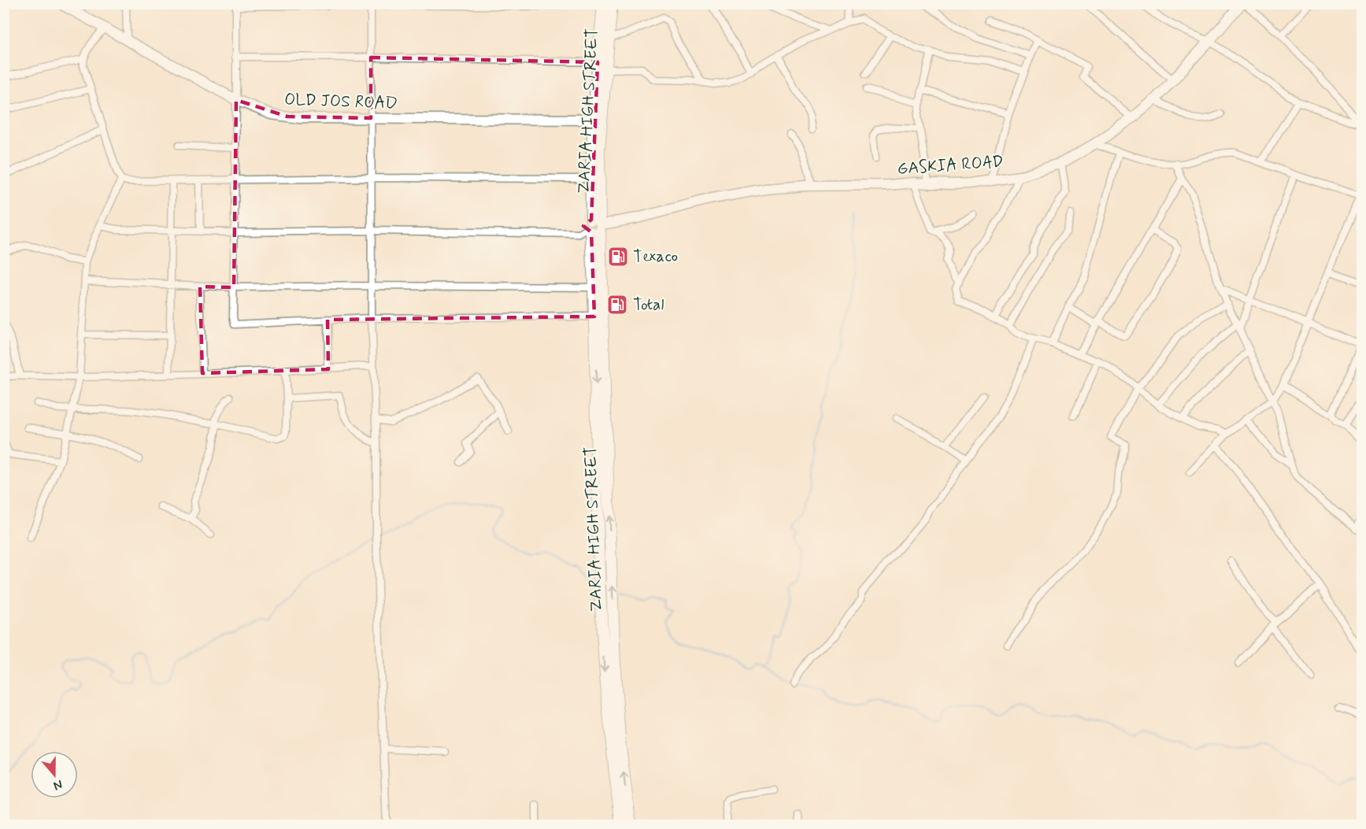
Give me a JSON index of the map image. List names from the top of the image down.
{
  "streets": {
    "main road": ["OLD JOS ROAD", "ZARIA HIGH STREET", "GASKIA ROAD"]
  },
  "crossings": [
    ["OLD JOS ROAD", "ZARIA HIGH STREET"],
    ["ZARIA HIGH STREET", "GASKIA ROAD"]
  ],
  "places": {
    "fuel station": ["Texaco", "Total"]
  },
  "north": "bottom"
}
